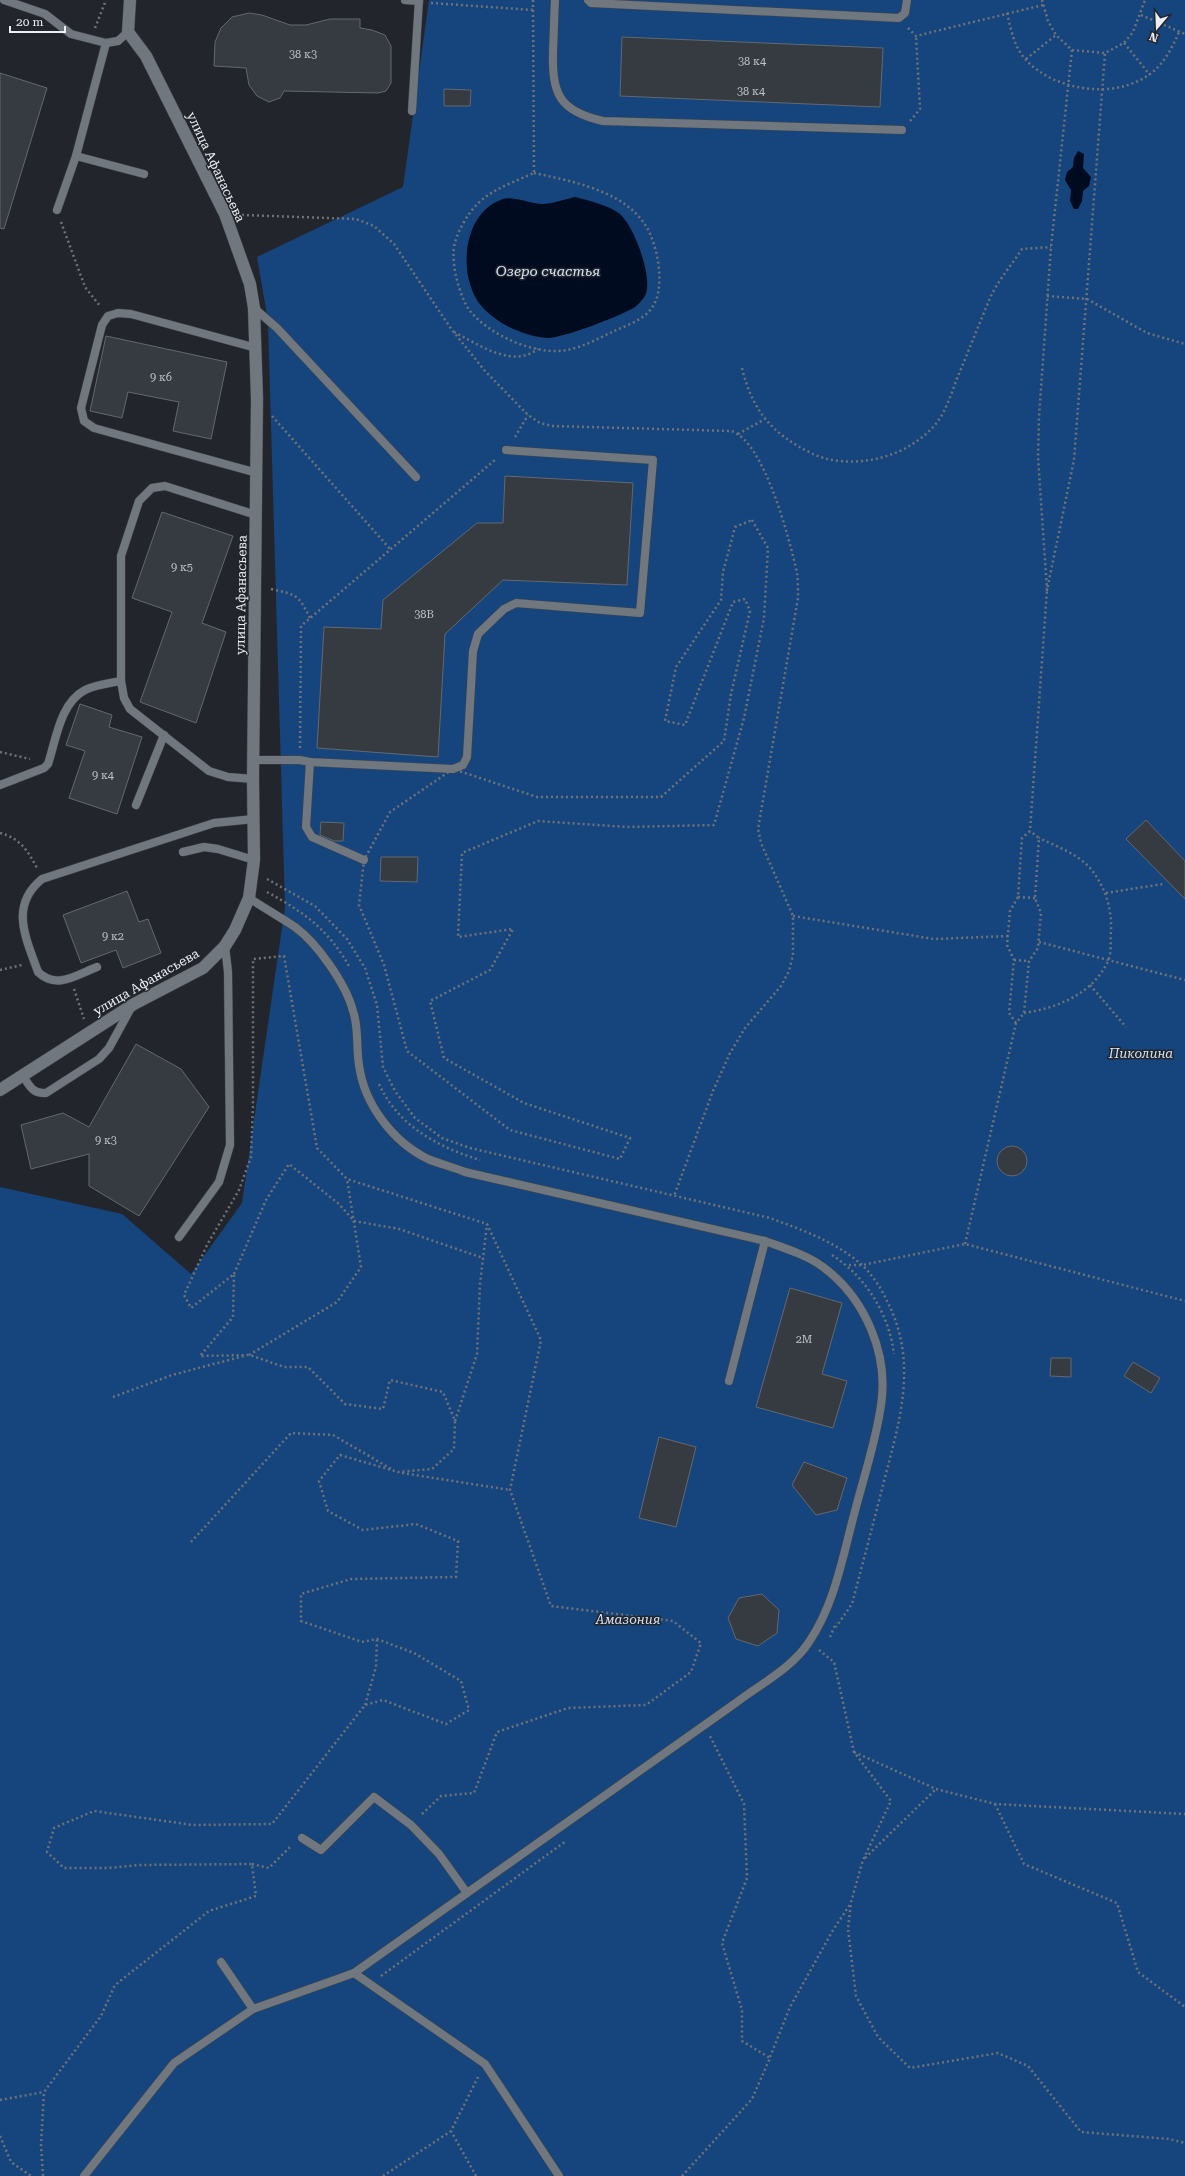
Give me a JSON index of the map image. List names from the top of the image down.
{
  "streets": {
    "street": ["улица Афанасьева"]
  },
  "water": ["Озеро счастья"],
  "parks": ["Пиколина", "Амазония"],
  "house_numbers": [
    "38 к3",
    "38 к4",
    "38 к4",
    "9 к6",
    "9 к5",
    "38В",
    "9 к4",
    "9 к2",
    "9 к3",
    "2М"
  ],
  "scale_bar": "20 m",
  "north": "bottom"
}
